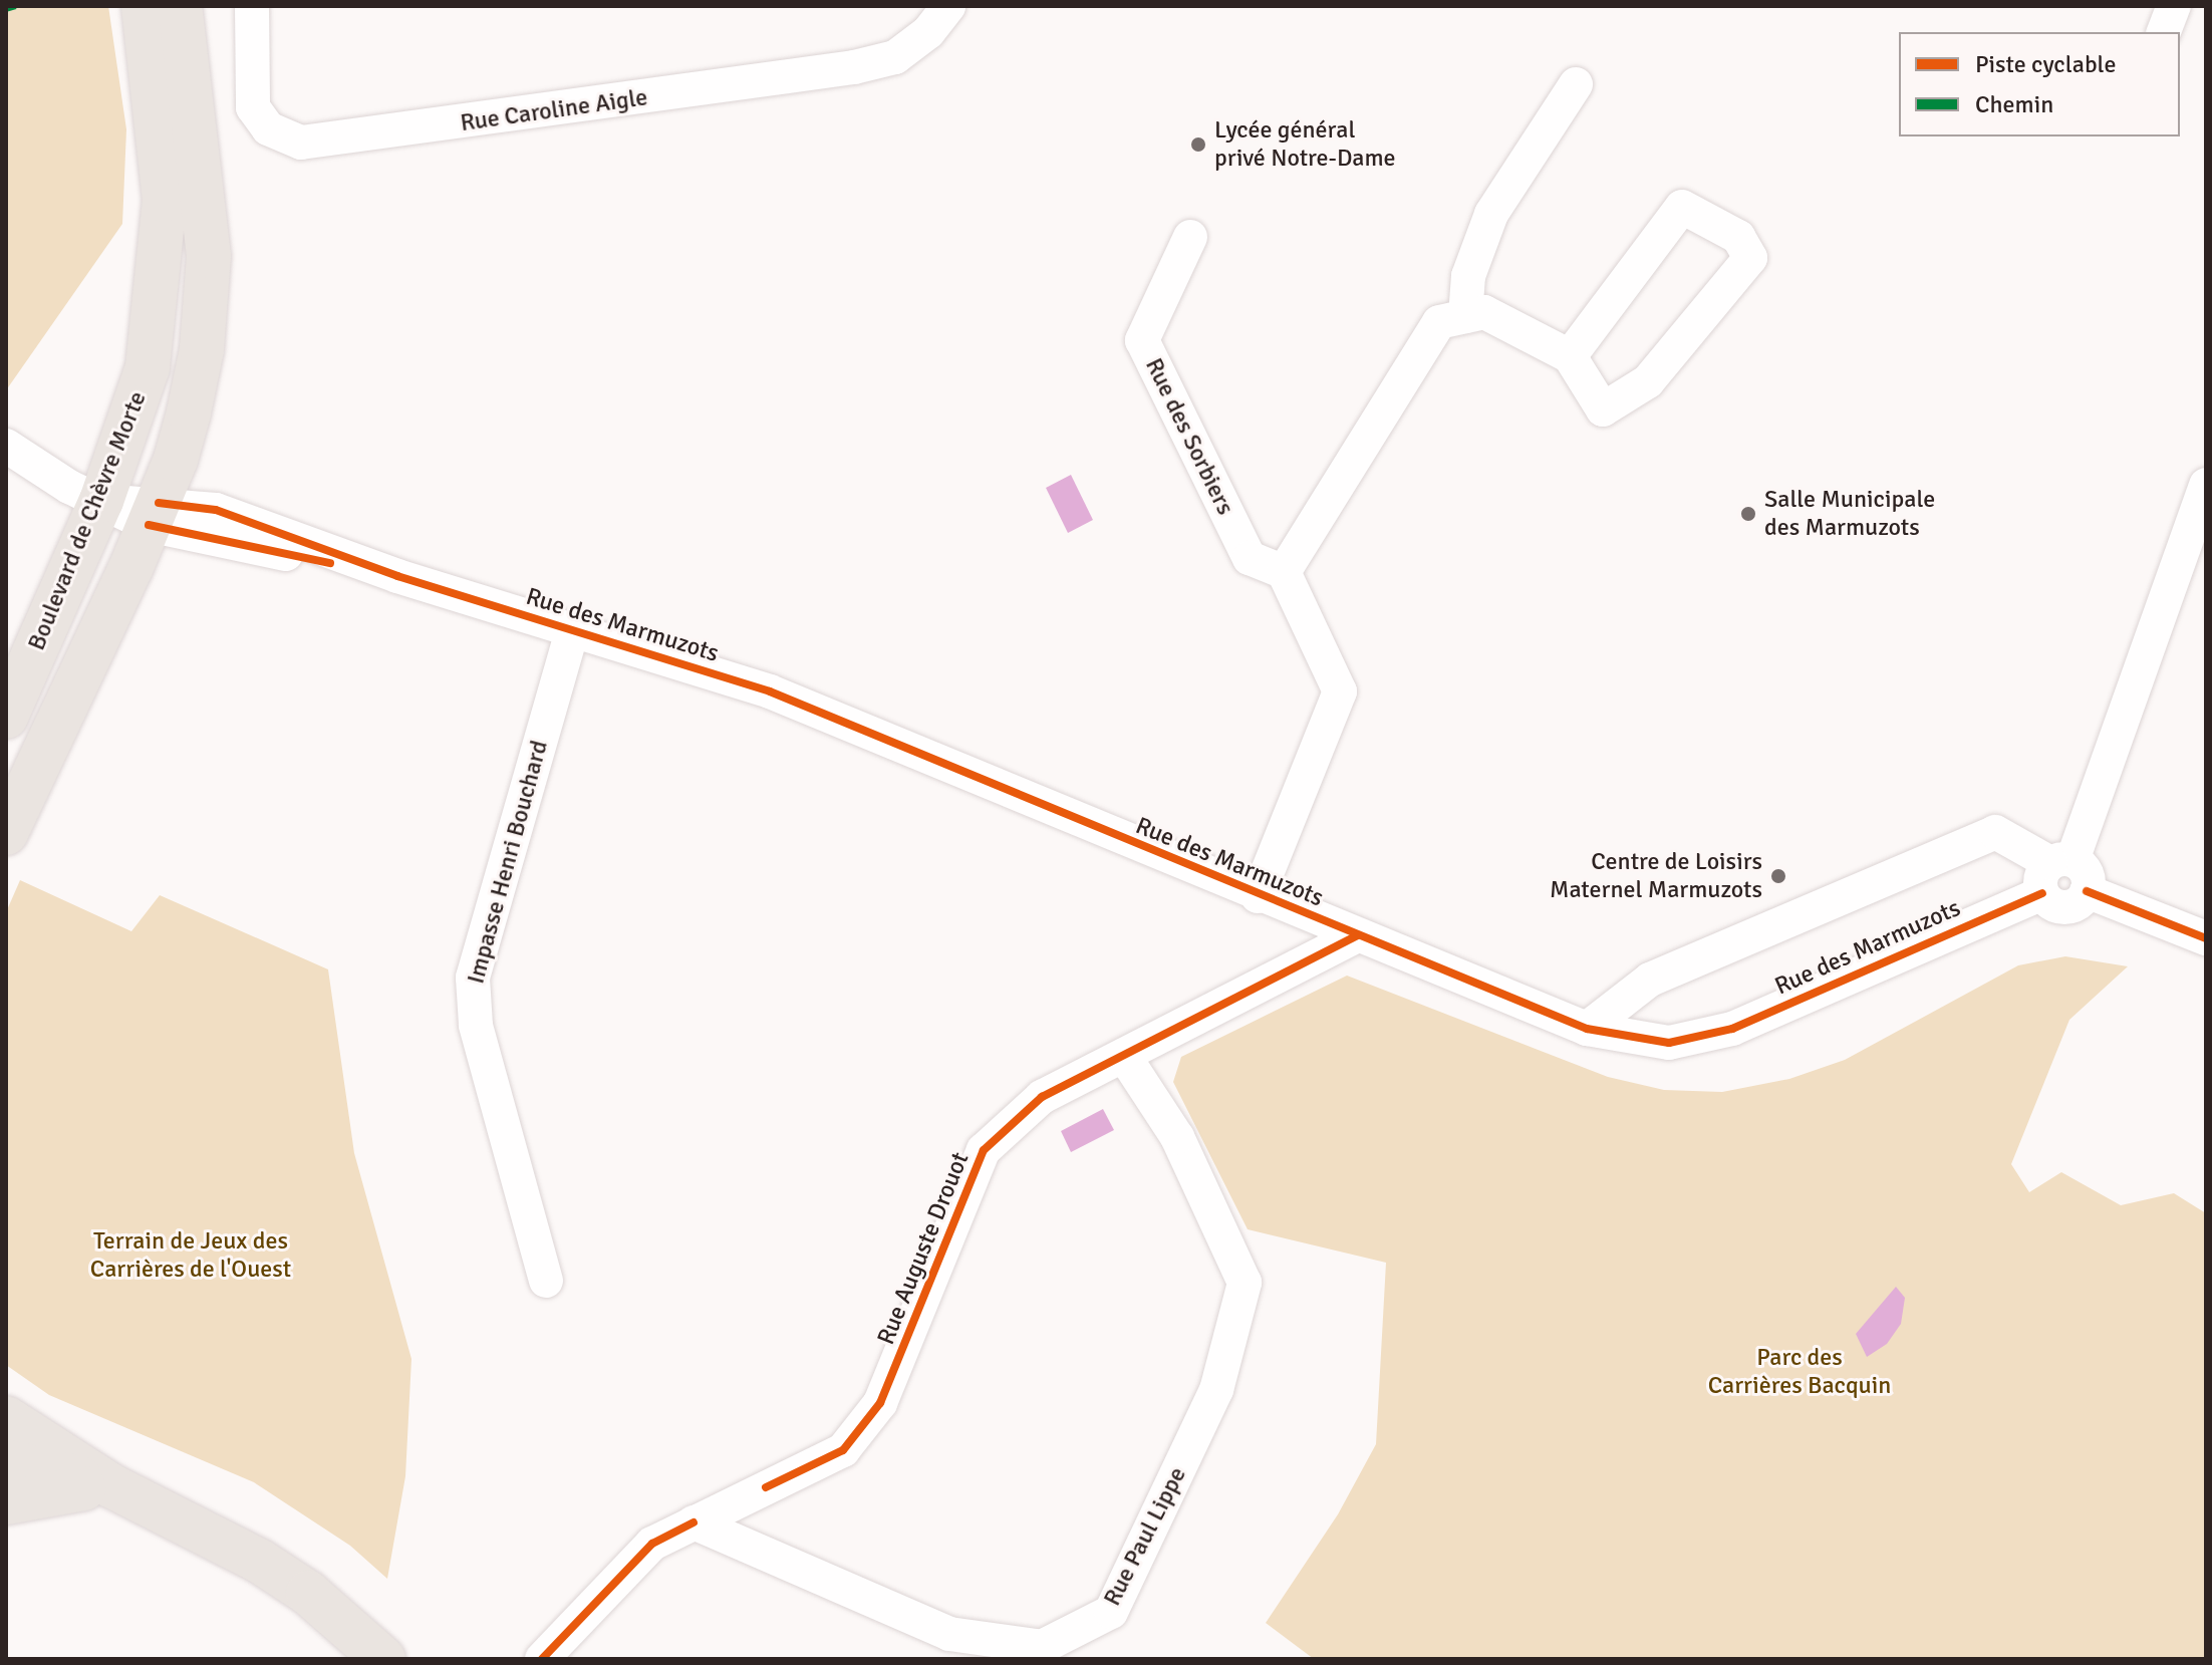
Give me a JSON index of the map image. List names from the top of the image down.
{
  "streets": {
    "main road": ["Boulevard de Chèvre Morte"],
    "street": [
      "Rue Caroline Aigle",
      "Rue des Sorbiers",
      "Rue des Marmuzots",
      "Impasse Henri Bouchard",
      "Rue Auguste Drouot",
      "Rue Paul Lippe"
    ]
  },
  "crossings": [
    ["Boulevard de Chèvre Morte", "Rue des Marmuzots"],
    ["Rue des Marmuzots", "Impasse Henri Bouchard"],
    ["Rue des Marmuzots", "Rue Auguste Drouot"],
    ["Rue Auguste Drouot", "Rue Paul Lippe"]
  ],
  "parks": ["Terrain de Jeux des Carrières de l'Ouest", "Parc des Carrières Bacquin"],
  "places": ["Lycée général privé Notre-Dame", "Salle Municipale des Marmuzots", "Centre de Loisirs Maternel Marmuzots"],
  "legend": ["Piste cyclable", "Chemin"]
}
